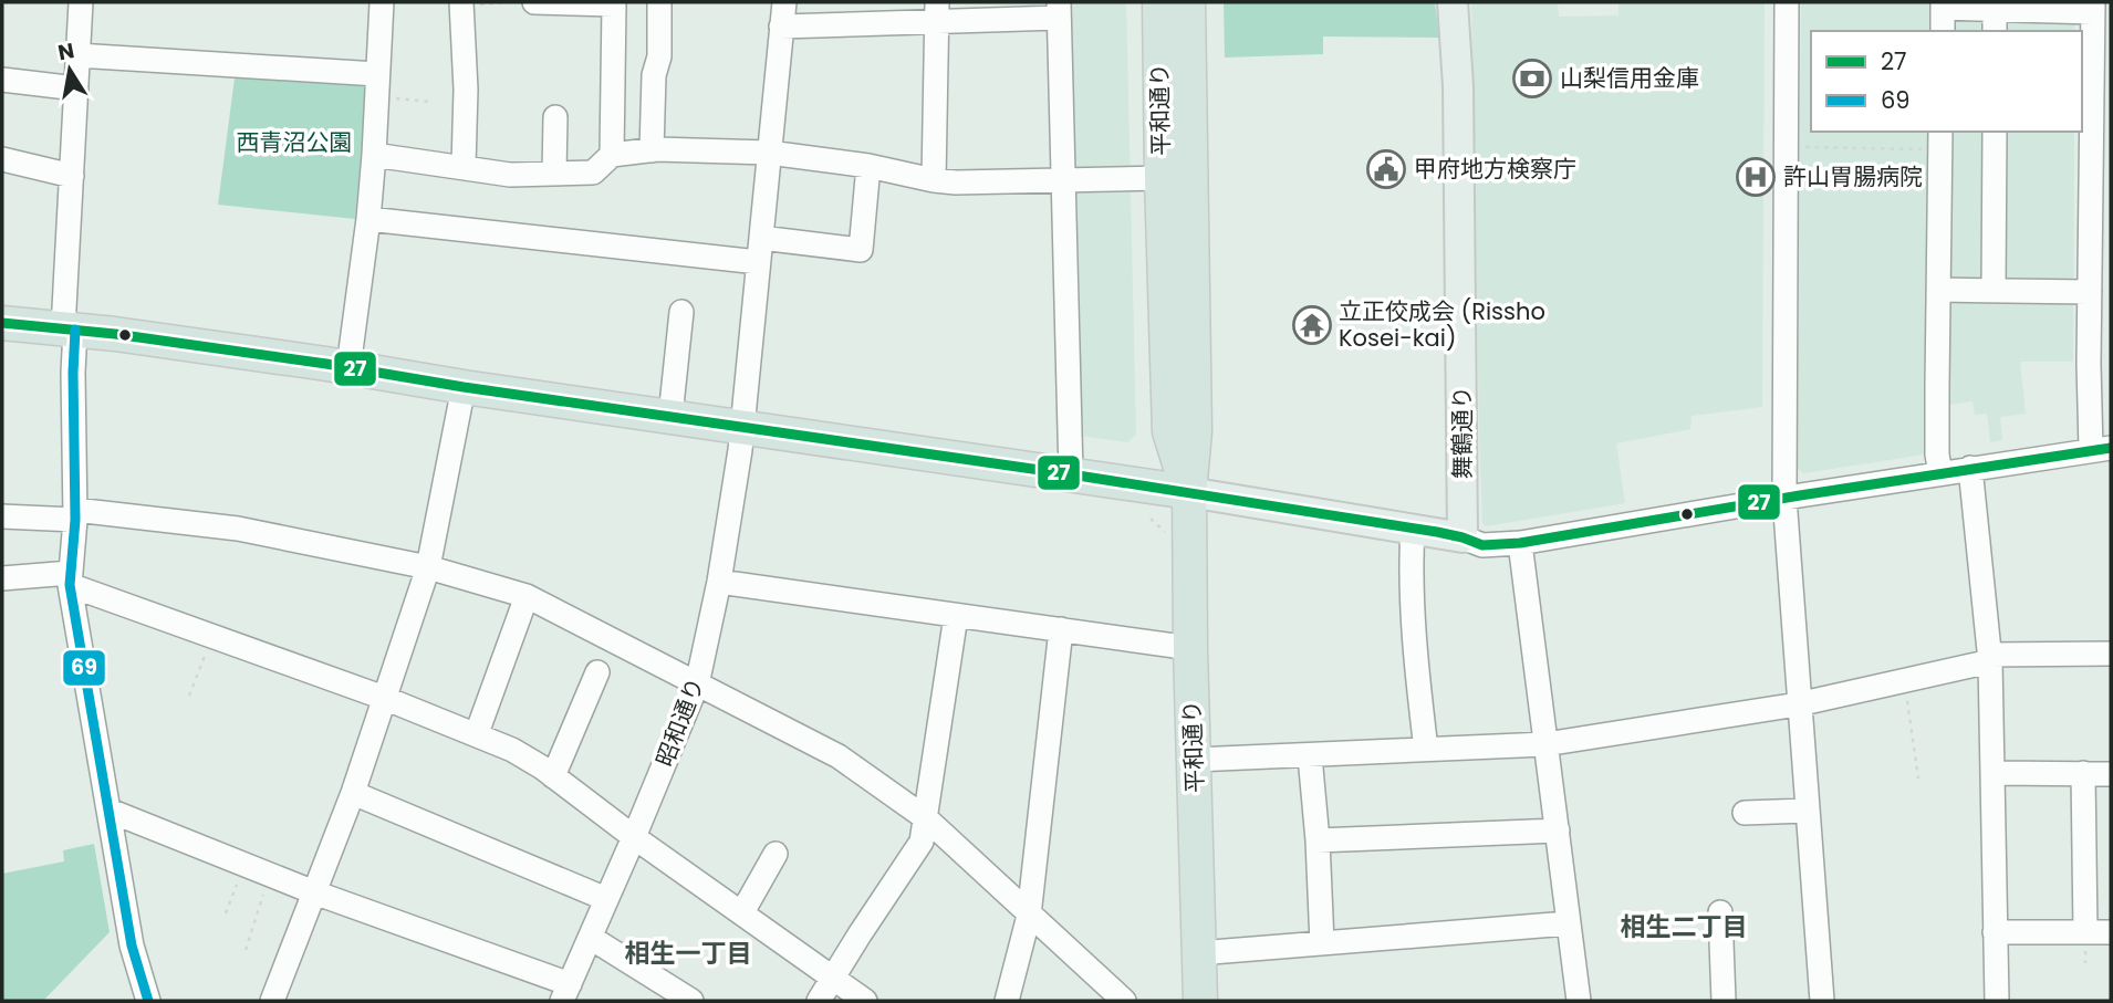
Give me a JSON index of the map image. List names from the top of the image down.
{
  "streets": {
    "highway": ["平和通り"],
    "main road": ["舞鶴通り"],
    "street": ["昭和通り"]
  },
  "districts": ["相生二丁目", "相生一丁目"],
  "parks": ["西青沼公園"],
  "places": {
    "bank": ["山梨信用金庫"],
    "public building": ["甲府地方検察庁"],
    "hospital": ["許山胃腸病院"],
    "temple": ["立正佼成会 (Rissho Kosei-kai)"]
  },
  "lines": ["transit line 27", "transit line 69"],
  "legend": ["27", "69"],
  "north": "top"
}
